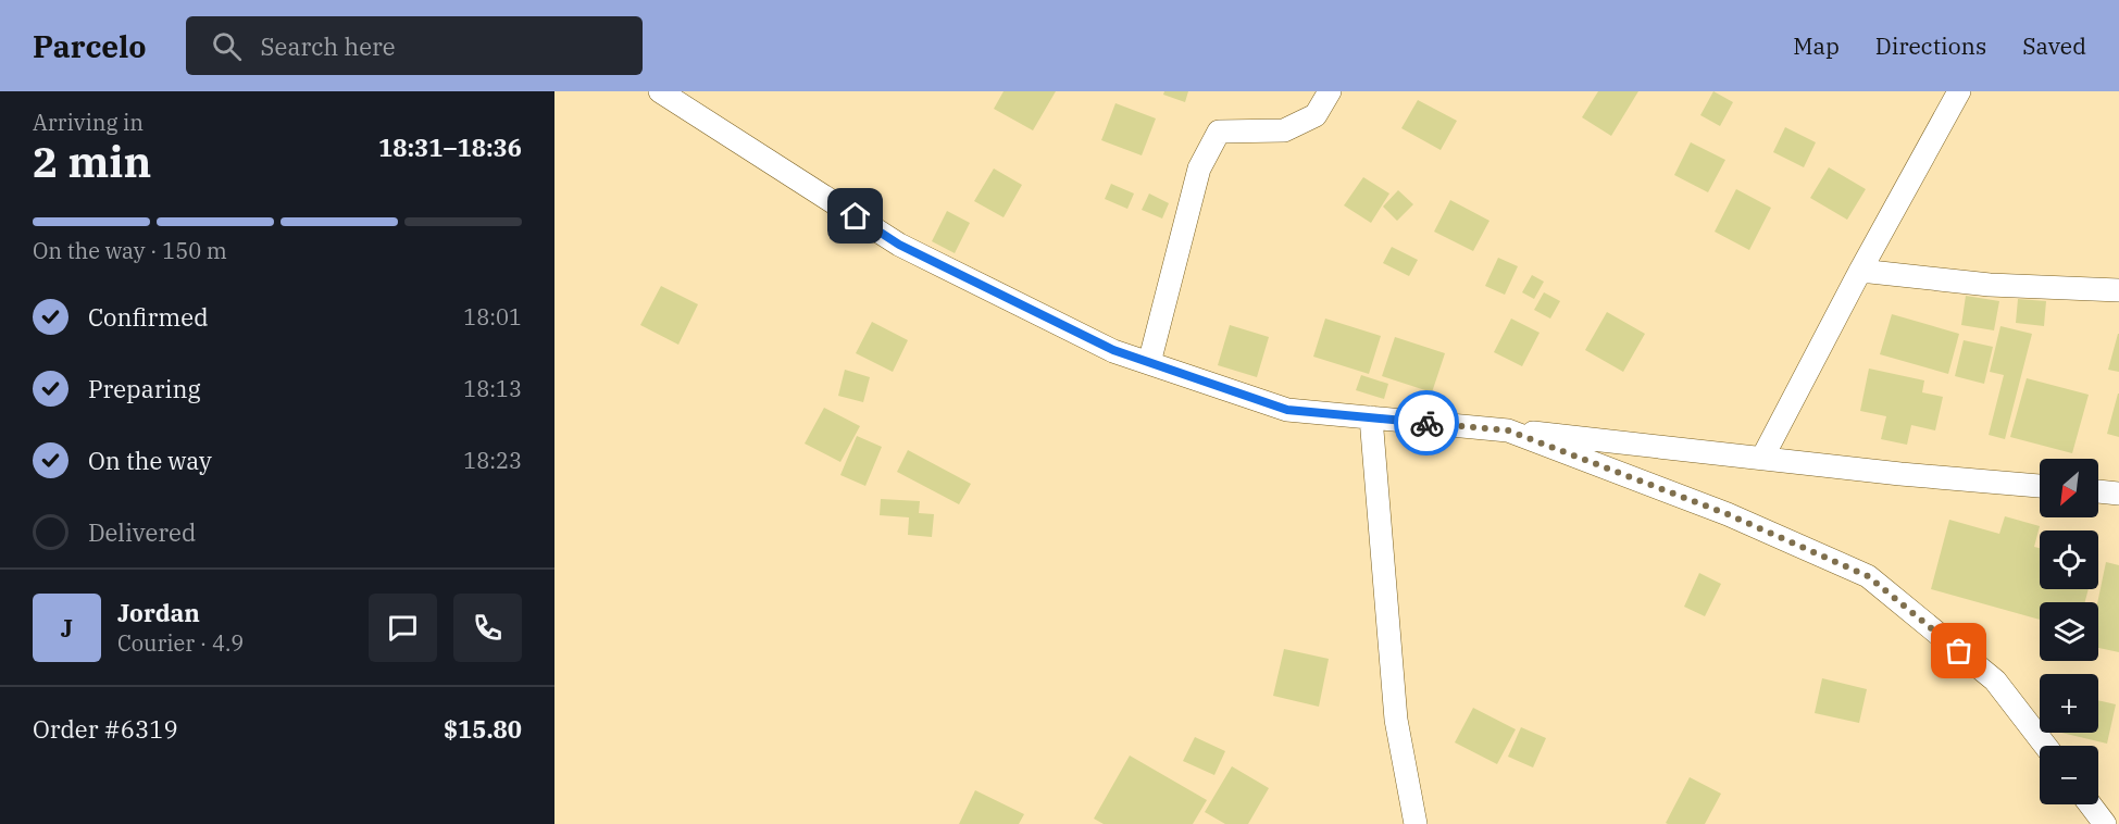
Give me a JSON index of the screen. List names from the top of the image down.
{
  "north": "bottom left",
  "page": {
    "header": "Parcelo",
    "search": "Search here",
    "nav": ["Map", "Directions", "Saved"],
    "heading": ["2 min", "Arriving in", "18:31–18:36"],
    "panel": [
      "Jordan",
      "Courier · 4.9",
      "Order #6319",
      "$15.80"
    ],
    "bar": "On the way · 150 m",
    "list": [
      ["Confirmed", "18:01"],
      ["Preparing", "18:13"],
      ["On the way", "18:23"],
      "Delivered"
    ],
    "map_buttons": ["+", "−"],
    "round": "J"
  }
}
